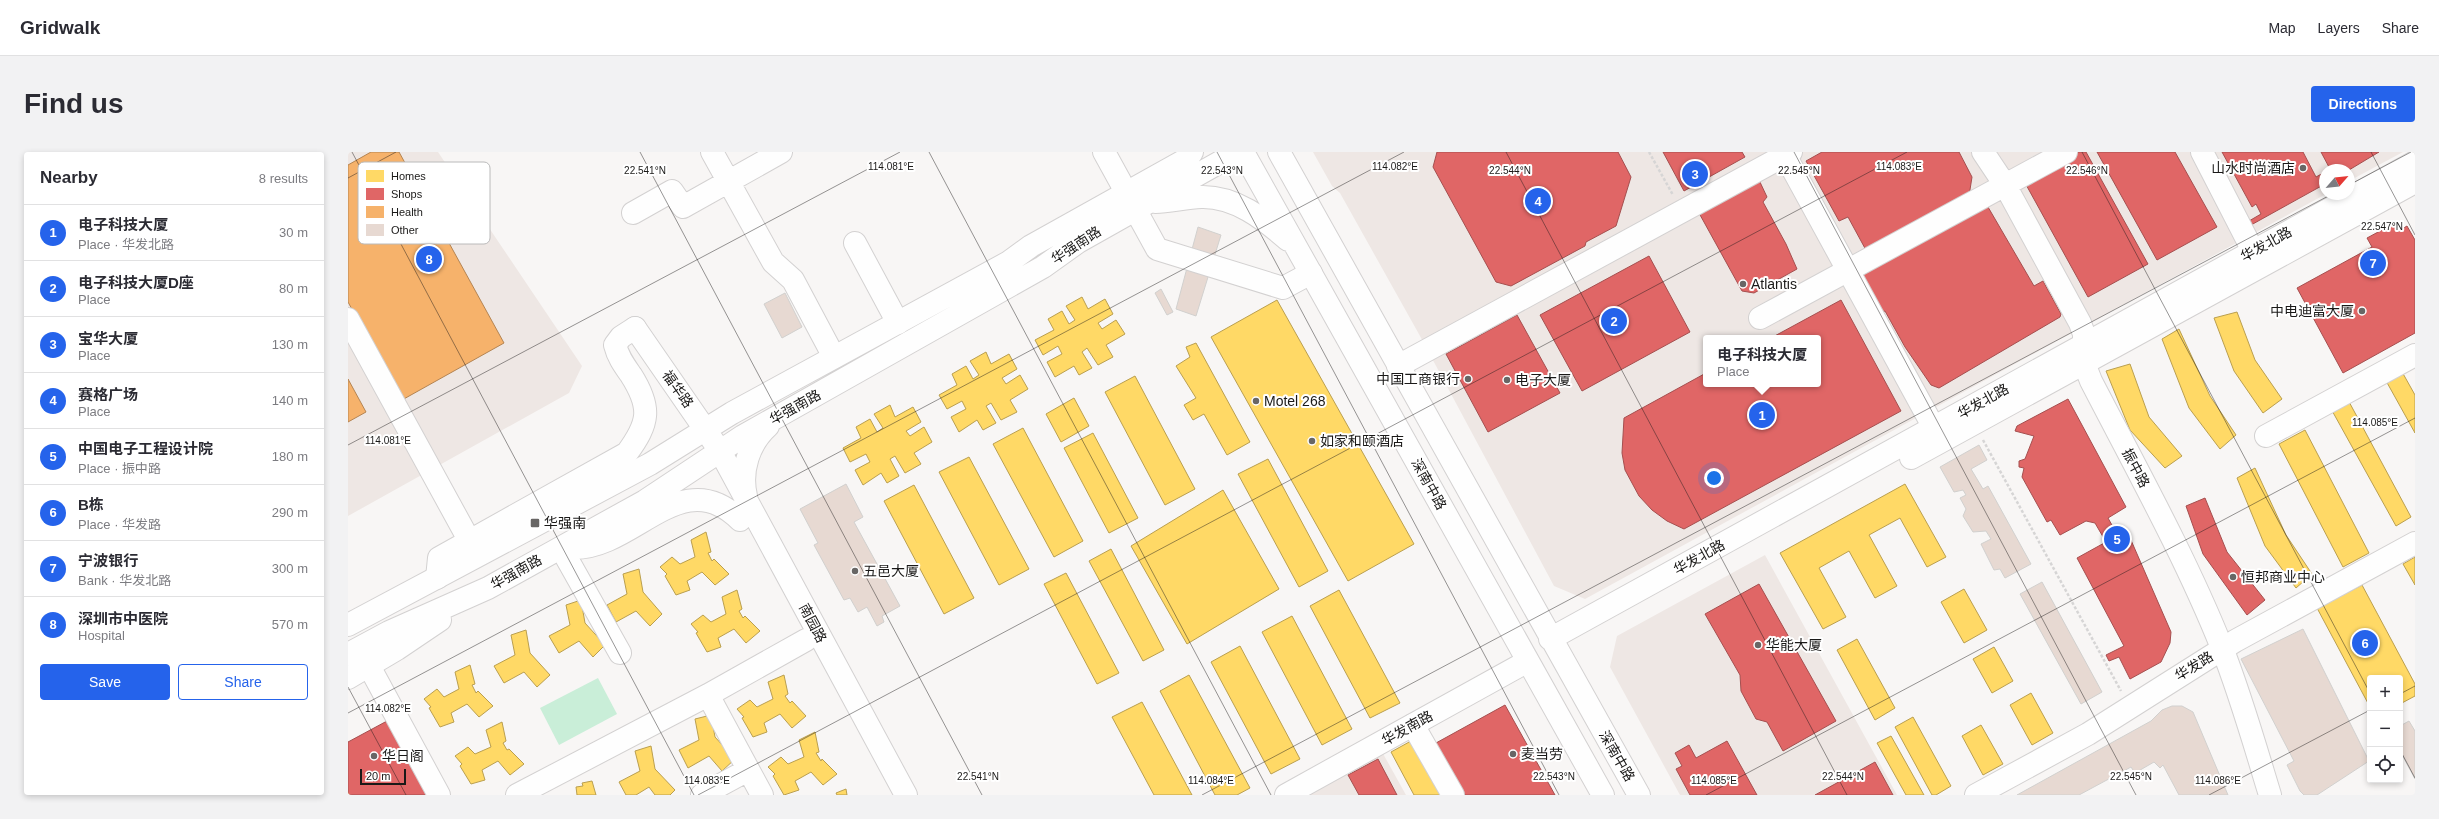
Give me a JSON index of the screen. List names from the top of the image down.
{
  "streets": {
    "main road": [
      "华发北路",
      "华强南路",
      "福华路",
      "振中路",
      "深南中路",
      "南园路",
      "华发路",
      "华发南路"
    ]
  },
  "crossings": [
    ["华发北路", "振中路"],
    ["华发北路", "深南中路"],
    ["华强南路", "福华路"],
    ["华强南路", "南园路"],
    ["福华路", "南园路"],
    ["振中路", "华发路"],
    ["深南中路", "华发南路"]
  ],
  "places": {
    "other": [
      "山水时尚酒店",
      "Atlantis",
      "中电迪富大厦",
      "中国工商银行",
      "电子大厦",
      "Motel 268",
      "如家和颐酒店",
      "五邑大厦",
      "恒邦商业中心",
      "华能大厦",
      "麦当劳",
      "华日阁"
    ],
    "transit": ["华强南"]
  },
  "legend": [
    "Homes",
    "Shops",
    "Health",
    "Other"
  ],
  "scale_bar": "20 m",
  "north": "top right",
  "page": {
    "header": "Gridwalk",
    "nav": ["Map", "Layers", "Share"],
    "buttons": [
      "Directions",
      ["Save", "Share"]
    ],
    "title": "Find us",
    "heading": ["Nearby", "8 results"],
    "pins": [
      "3",
      "4",
      "8",
      "7",
      "2",
      "1",
      "5",
      "6"
    ],
    "list": [
      {
        "mark": "1",
        "name": "电子科技大厦",
        "note": "Place · 华发北路",
        "value": "30 m"
      },
      {
        "mark": "2",
        "name": "电子科技大厦D座",
        "note": "Place",
        "value": "80 m"
      },
      {
        "mark": "3",
        "name": "宝华大厦",
        "note": "Place",
        "value": "130 m"
      },
      {
        "mark": "4",
        "name": "赛格广场",
        "note": "Place",
        "value": "140 m"
      },
      {
        "mark": "5",
        "name": "中国电子工程设计院",
        "note": "Place · 振中路",
        "value": "180 m"
      },
      {
        "mark": "6",
        "name": "B栋",
        "note": "Place · 华发路",
        "value": "290 m"
      },
      {
        "mark": "7",
        "name": "宁波银行",
        "note": "Bank · 华发北路",
        "value": "300 m"
      },
      {
        "mark": "8",
        "name": "深圳市中医院",
        "note": "Hospital",
        "value": "570 m"
      }
    ],
    "popup": ["电子科技大厦", "Place"],
    "map_buttons": ["+", "−"],
    "scale": "20 m"
  },
  "coordinates": [
    "114.081°E",
    "114.082°E",
    "114.083°E",
    "22.541°N",
    "22.543°N",
    "22.544°N",
    "22.545°N",
    "22.546°N",
    "22.547°N",
    "114.085°E",
    "114.084°E",
    "114.086°E"
  ]
}
